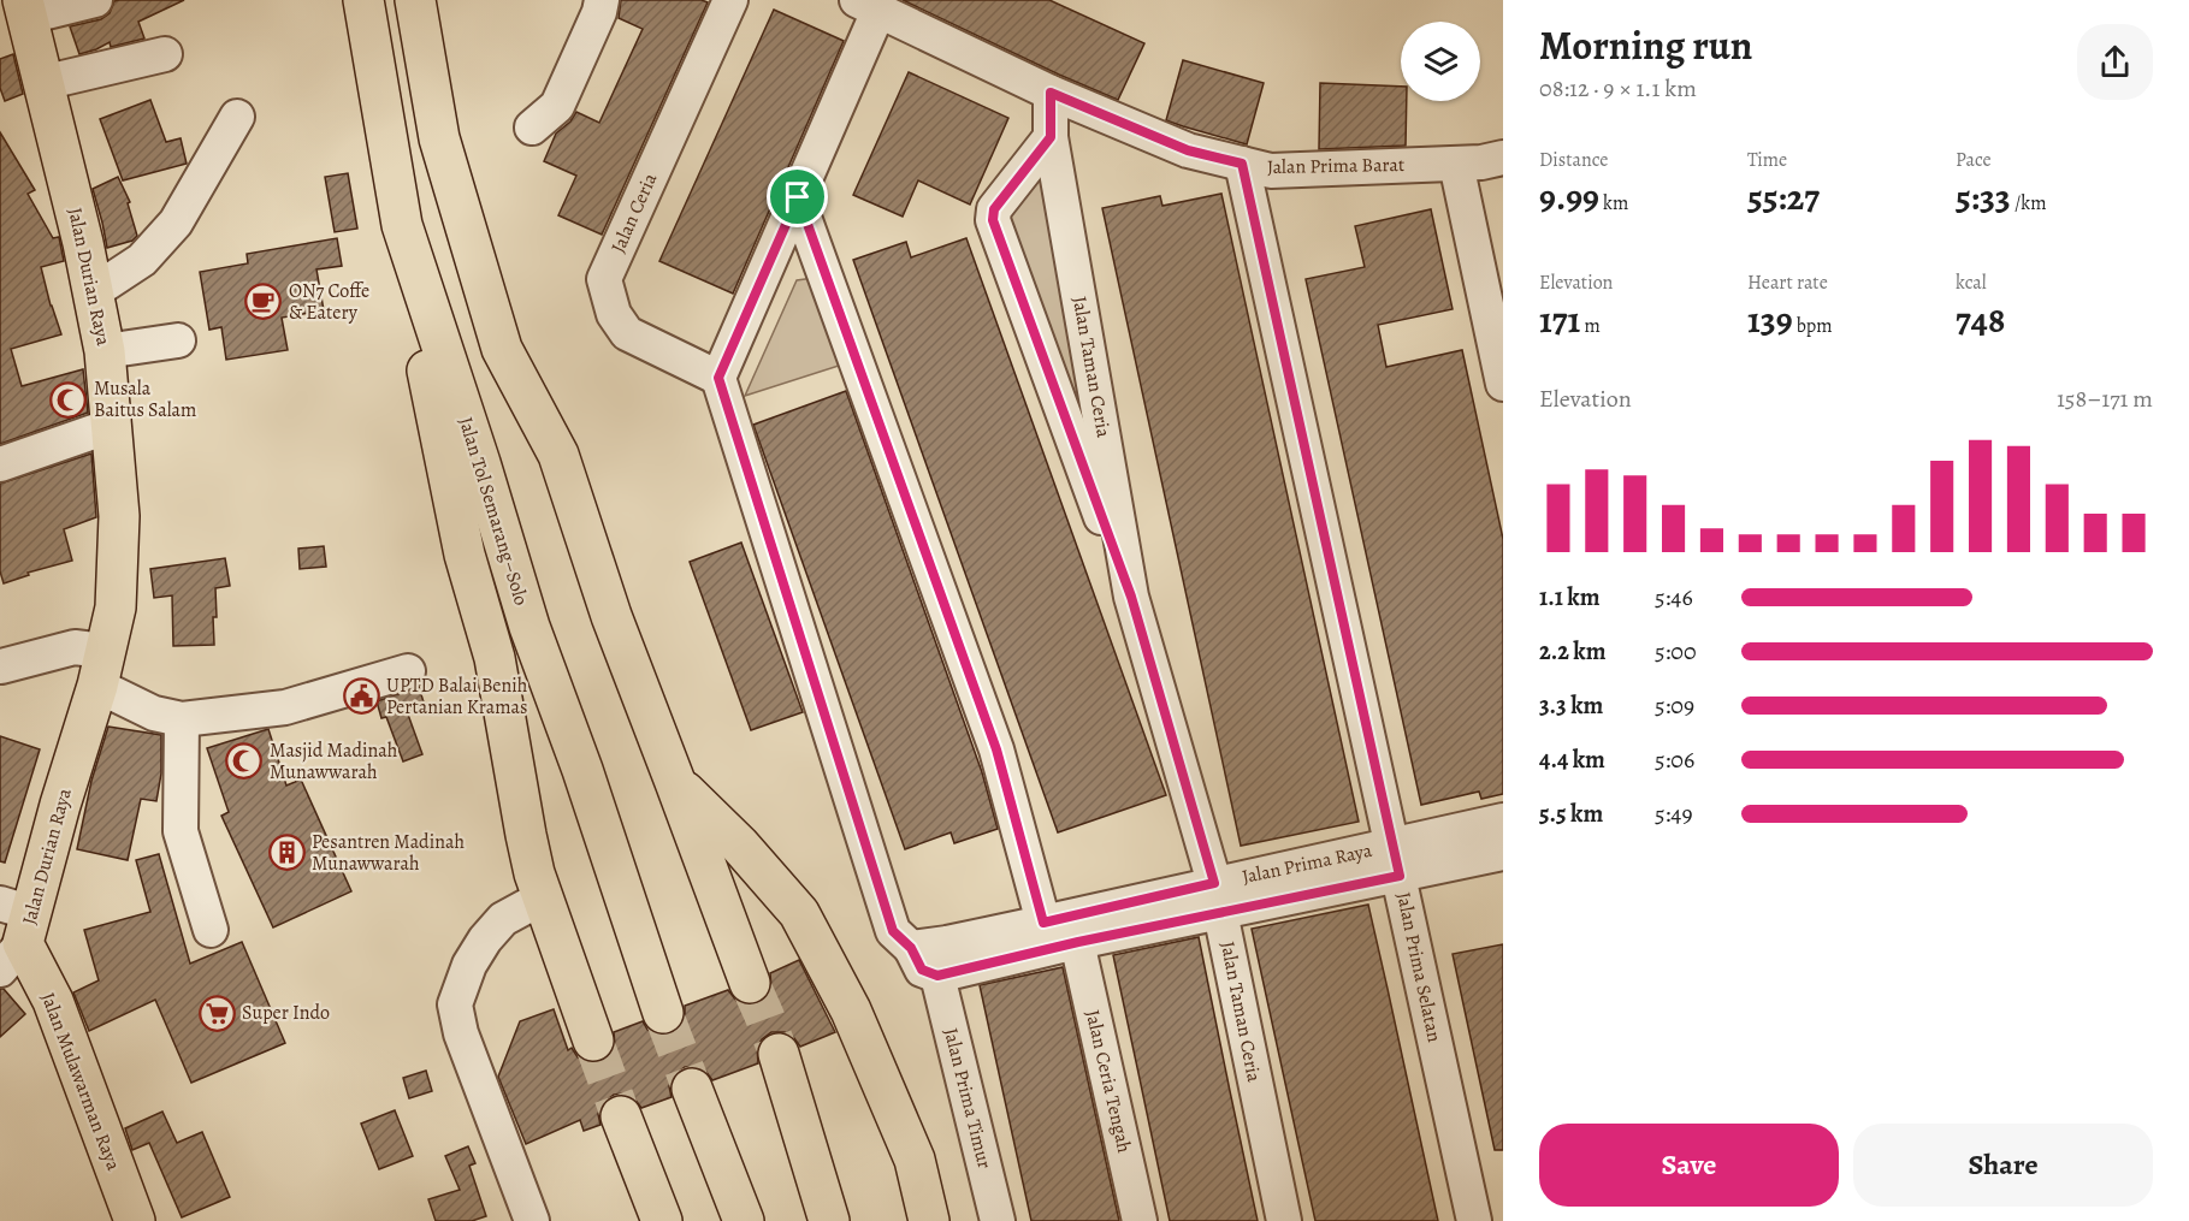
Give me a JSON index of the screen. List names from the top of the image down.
{
  "streets": {
    "main road": ["Jalan Durian Raya", "Jalan Tol Semarang–Solo", "Jalan Mulawarman Raya"],
    "street": [
      "Jalan Prima Barat",
      "Jalan Ceria",
      "Jalan Taman Ceria",
      "Jalan Prima Raya",
      "Jalan Prima Selatan",
      "Jalan Ceria Tengah",
      "Jalan Prima Timur"
    ]
  },
  "crossings": [
    ["Jalan Prima Barat", "Jalan Taman Ceria"],
    ["Jalan Prima Barat", "Jalan Prima Selatan"],
    ["Jalan Durian Raya", "Jalan Mulawarman Raya"],
    ["Jalan Taman Ceria", "Jalan Prima Raya"],
    ["Jalan Prima Raya", "Jalan Prima Selatan"],
    ["Jalan Prima Raya", "Jalan Ceria Tengah"],
    ["Jalan Prima Raya", "Jalan Prima Timur"]
  ],
  "places": {
    "cafe": ["ON7 Coffe & Eatery"],
    "mosque": ["Musala Baitus Salam", "Masjid Madinah Munawwarah"],
    "public building": ["UPTD Balai Benih Pertanian Kramas"],
    "building": ["Pesantren Madinah Munawwarah"],
    "supermarket": ["Super Indo"]
  },
  "page": {
    "heading": ["Morning run", "08:12 · 9 × 1.1 km"],
    "stats": [
      ["Distance", "9.99 km"],
      ["Time", "55:27"],
      ["Pace", "5:33 /km"],
      ["Elevation", "171 m"],
      ["Heart rate", "139 bpm"],
      ["kcal", "748"]
    ],
    "chart": ["Elevation", "158–171 m"],
    "list": [
      {
        "name": "1.1 km",
        "note": "5:46"
      },
      {
        "name": "2.2 km",
        "note": "5:00"
      },
      {
        "name": "3.3 km",
        "note": "5:09"
      },
      {
        "name": "4.4 km",
        "note": "5:06"
      },
      {
        "name": "5.5 km",
        "note": "5:49"
      }
    ],
    "buttons": ["Save", "Share"]
  }
}
